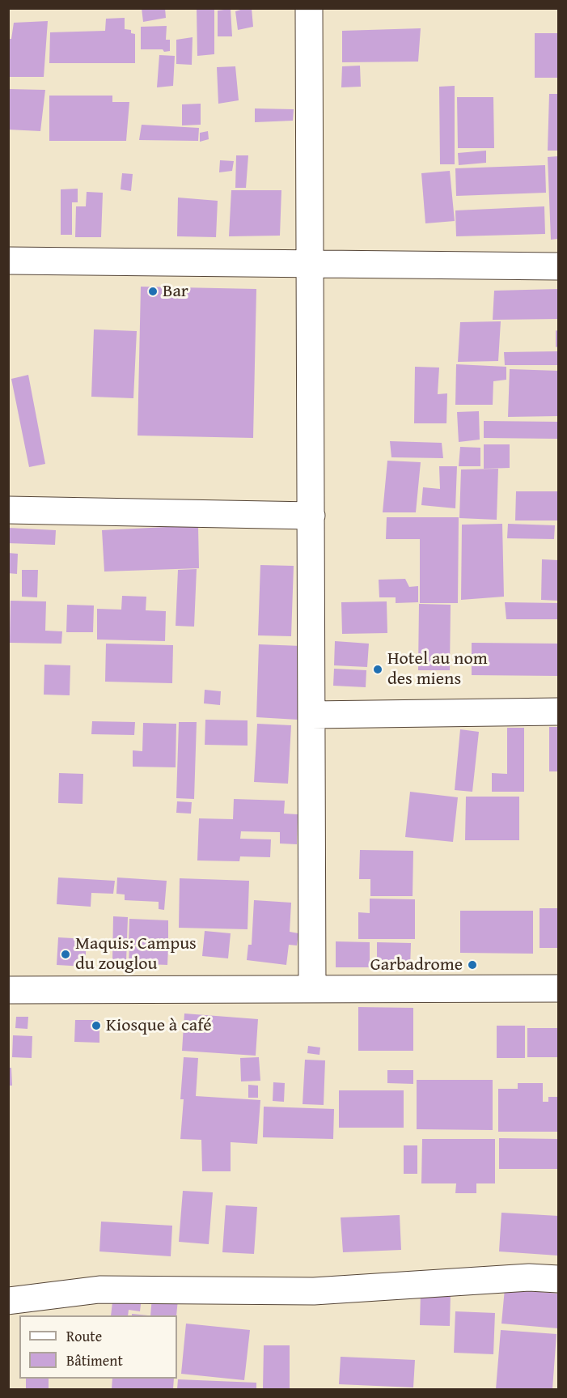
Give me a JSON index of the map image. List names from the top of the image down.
{
  "places": [
    "Bar",
    "Hotel au nom des miens",
    "Maquis: Campus du zouglou",
    "Garbadrome",
    "Kiosque à café"
  ],
  "legend": ["Route", "Bâtiment"]
}
